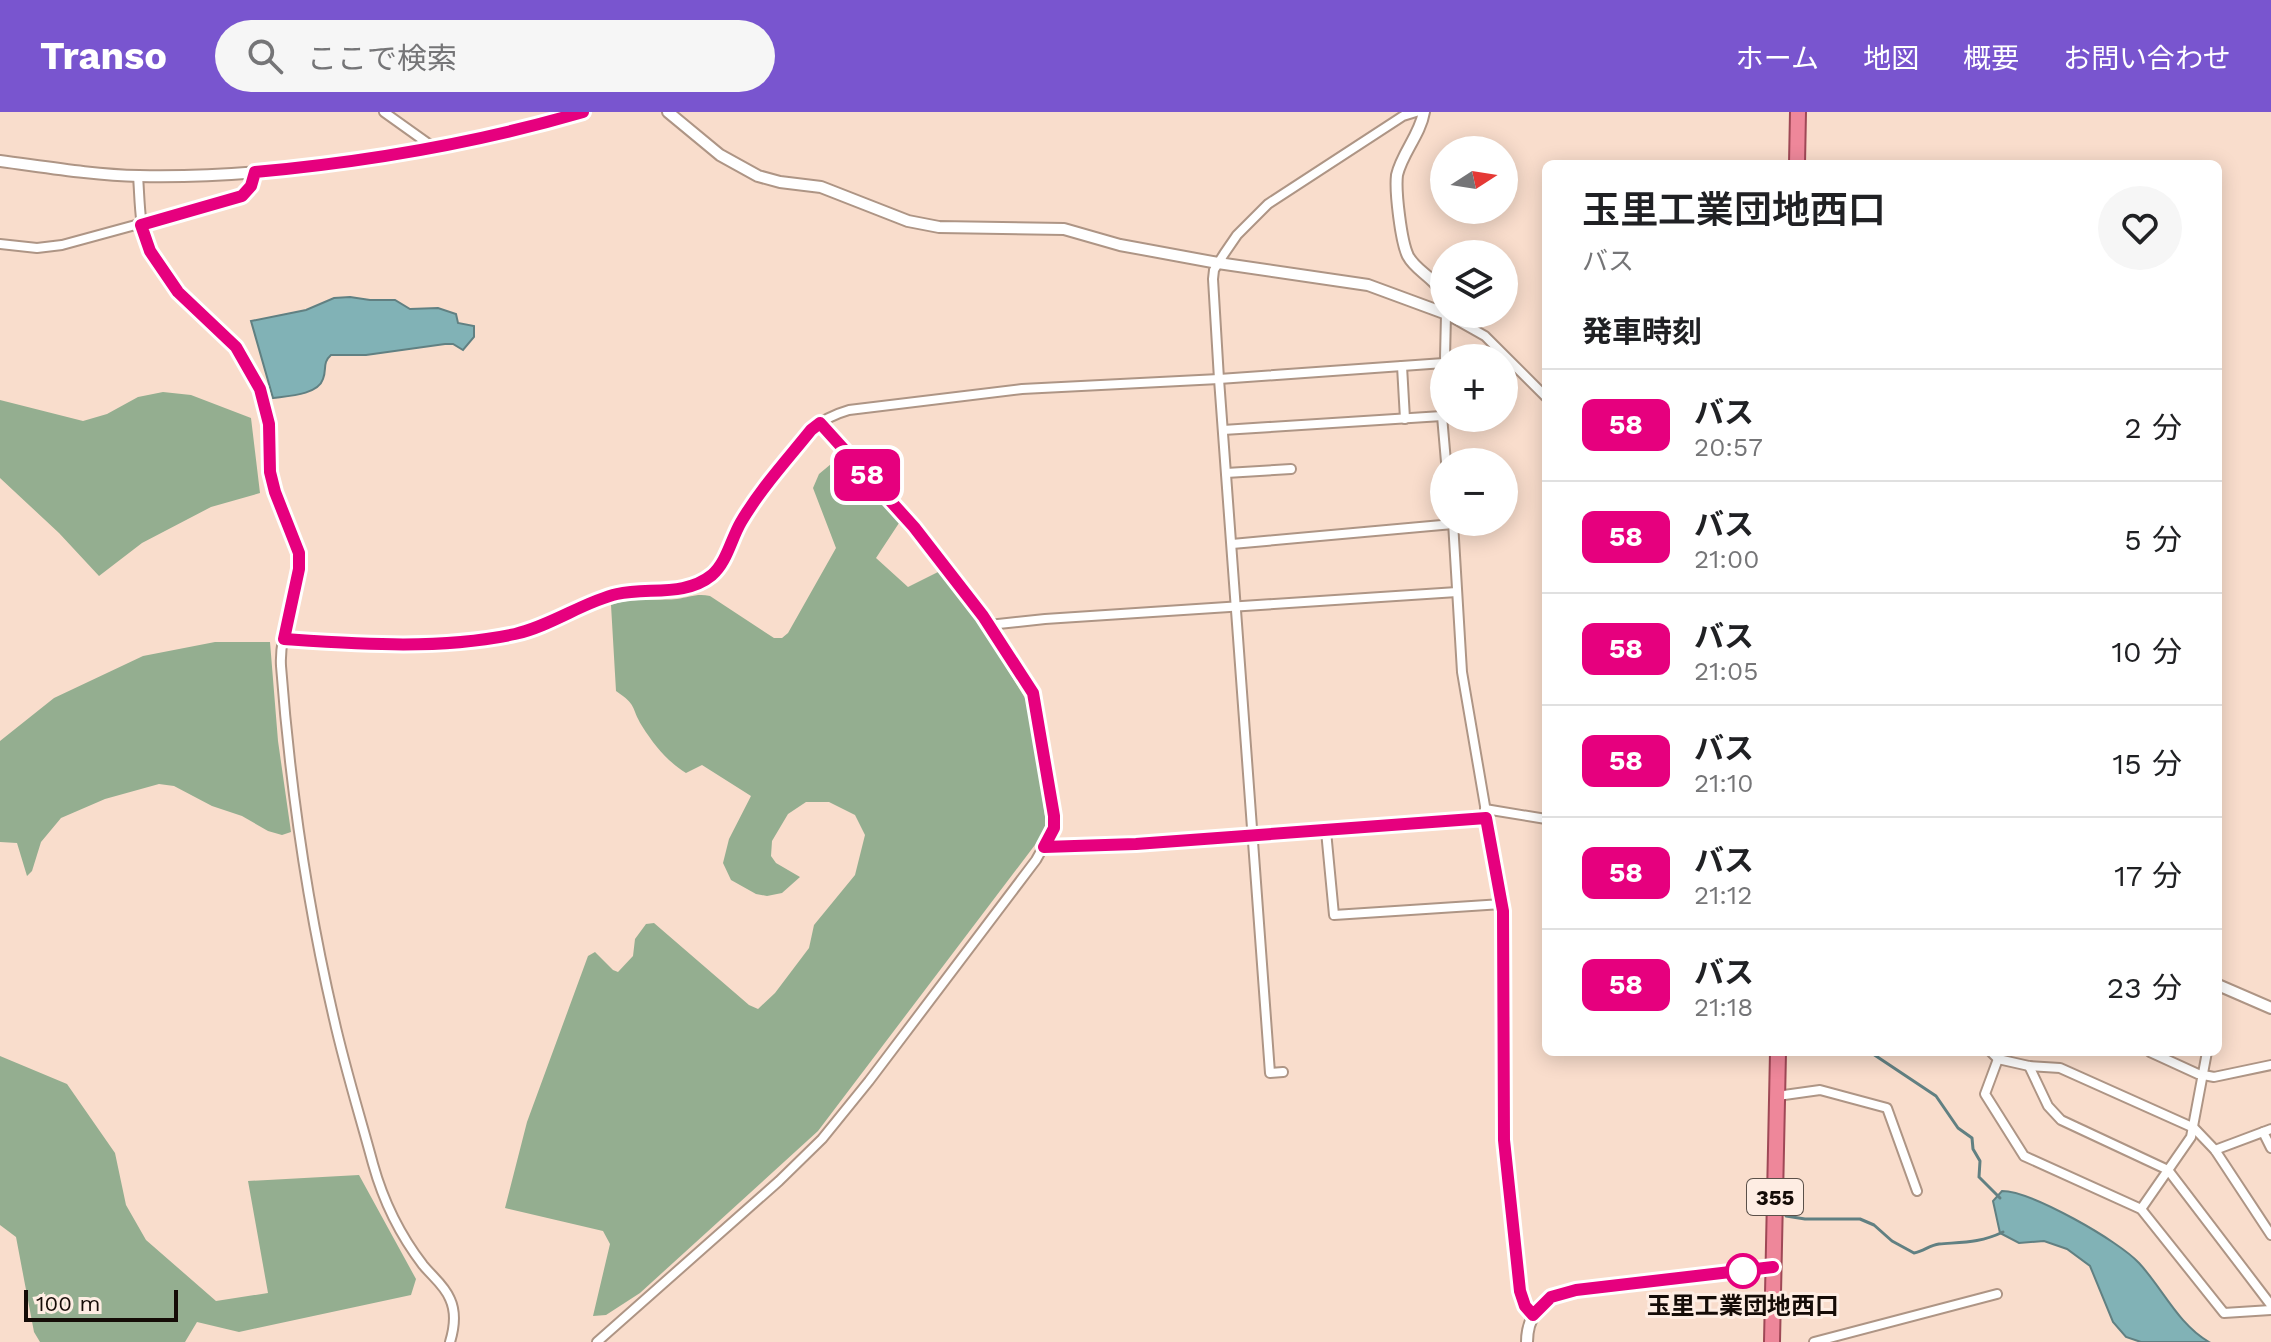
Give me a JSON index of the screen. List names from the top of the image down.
{
  "streets": {
    "highway": ["355"]
  },
  "places": ["玉里工業団地西口"],
  "lines": ["bus line 58"],
  "scale_bar": "100 m",
  "north": "right",
  "page": {
    "header": "Transo",
    "search": "ここで検索",
    "nav": [
      "ホーム",
      "地図",
      "概要",
      "お問い合わせ"
    ],
    "on_map": "58",
    "map_buttons": ["+", "−"],
    "heading": [
      ["玉里工業団地西口", "バス"],
      "発車時刻"
    ],
    "list": [
      {
        "mark": "58",
        "name": "バス",
        "note": "20:57",
        "value": "2 分"
      },
      {
        "mark": "58",
        "name": "バス",
        "note": "21:00",
        "value": "5 分"
      },
      {
        "mark": "58",
        "name": "バス",
        "note": "21:05",
        "value": "10 分"
      },
      {
        "mark": "58",
        "name": "バス",
        "note": "21:10",
        "value": "15 分"
      },
      {
        "mark": "58",
        "name": "バス",
        "note": "21:12",
        "value": "17 分"
      },
      {
        "mark": "58",
        "name": "バス",
        "note": "21:18",
        "value": "23 分"
      }
    ],
    "scale": "100 m"
  }
}
